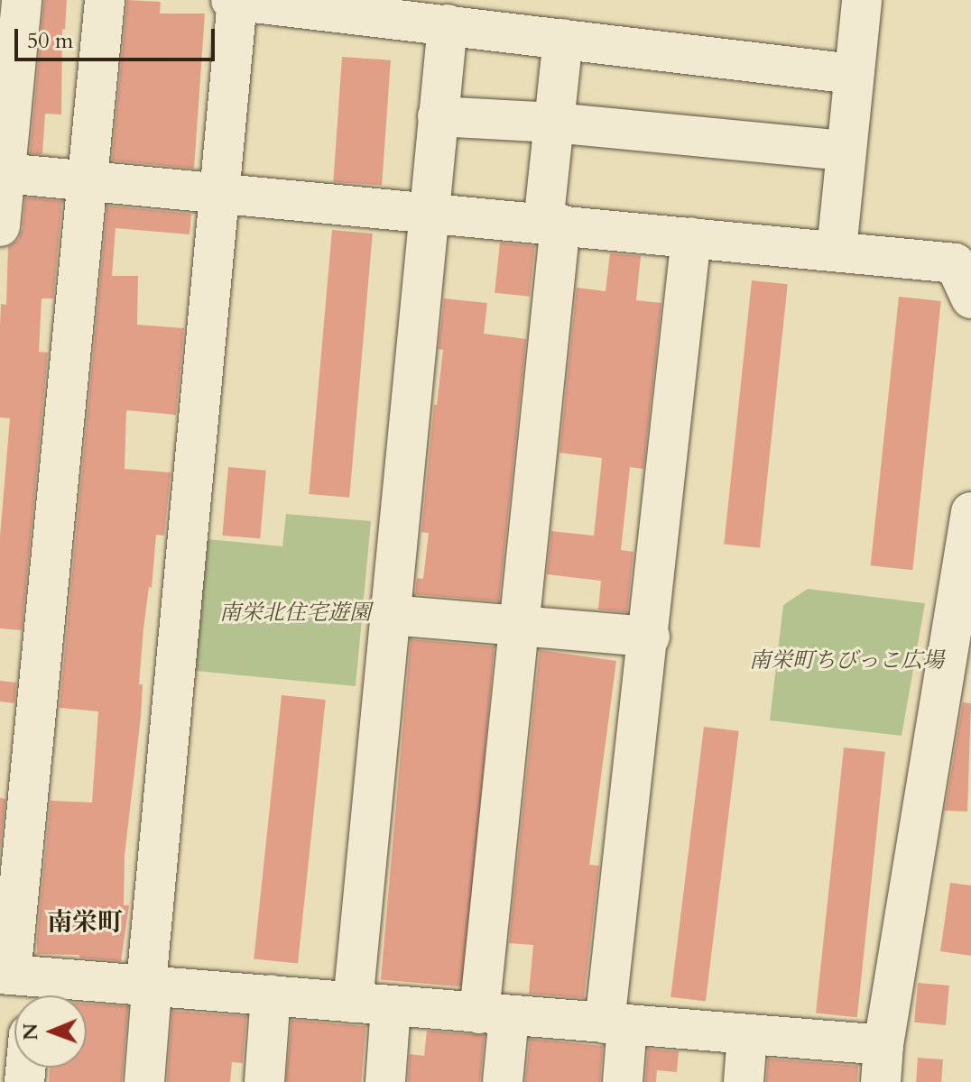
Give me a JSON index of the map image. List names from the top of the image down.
{
  "districts": ["南栄町"],
  "parks": ["南栄北住宅遊園", "南栄町ちびっこ広場"],
  "scale_bar": "50 m",
  "north": "left"
}
